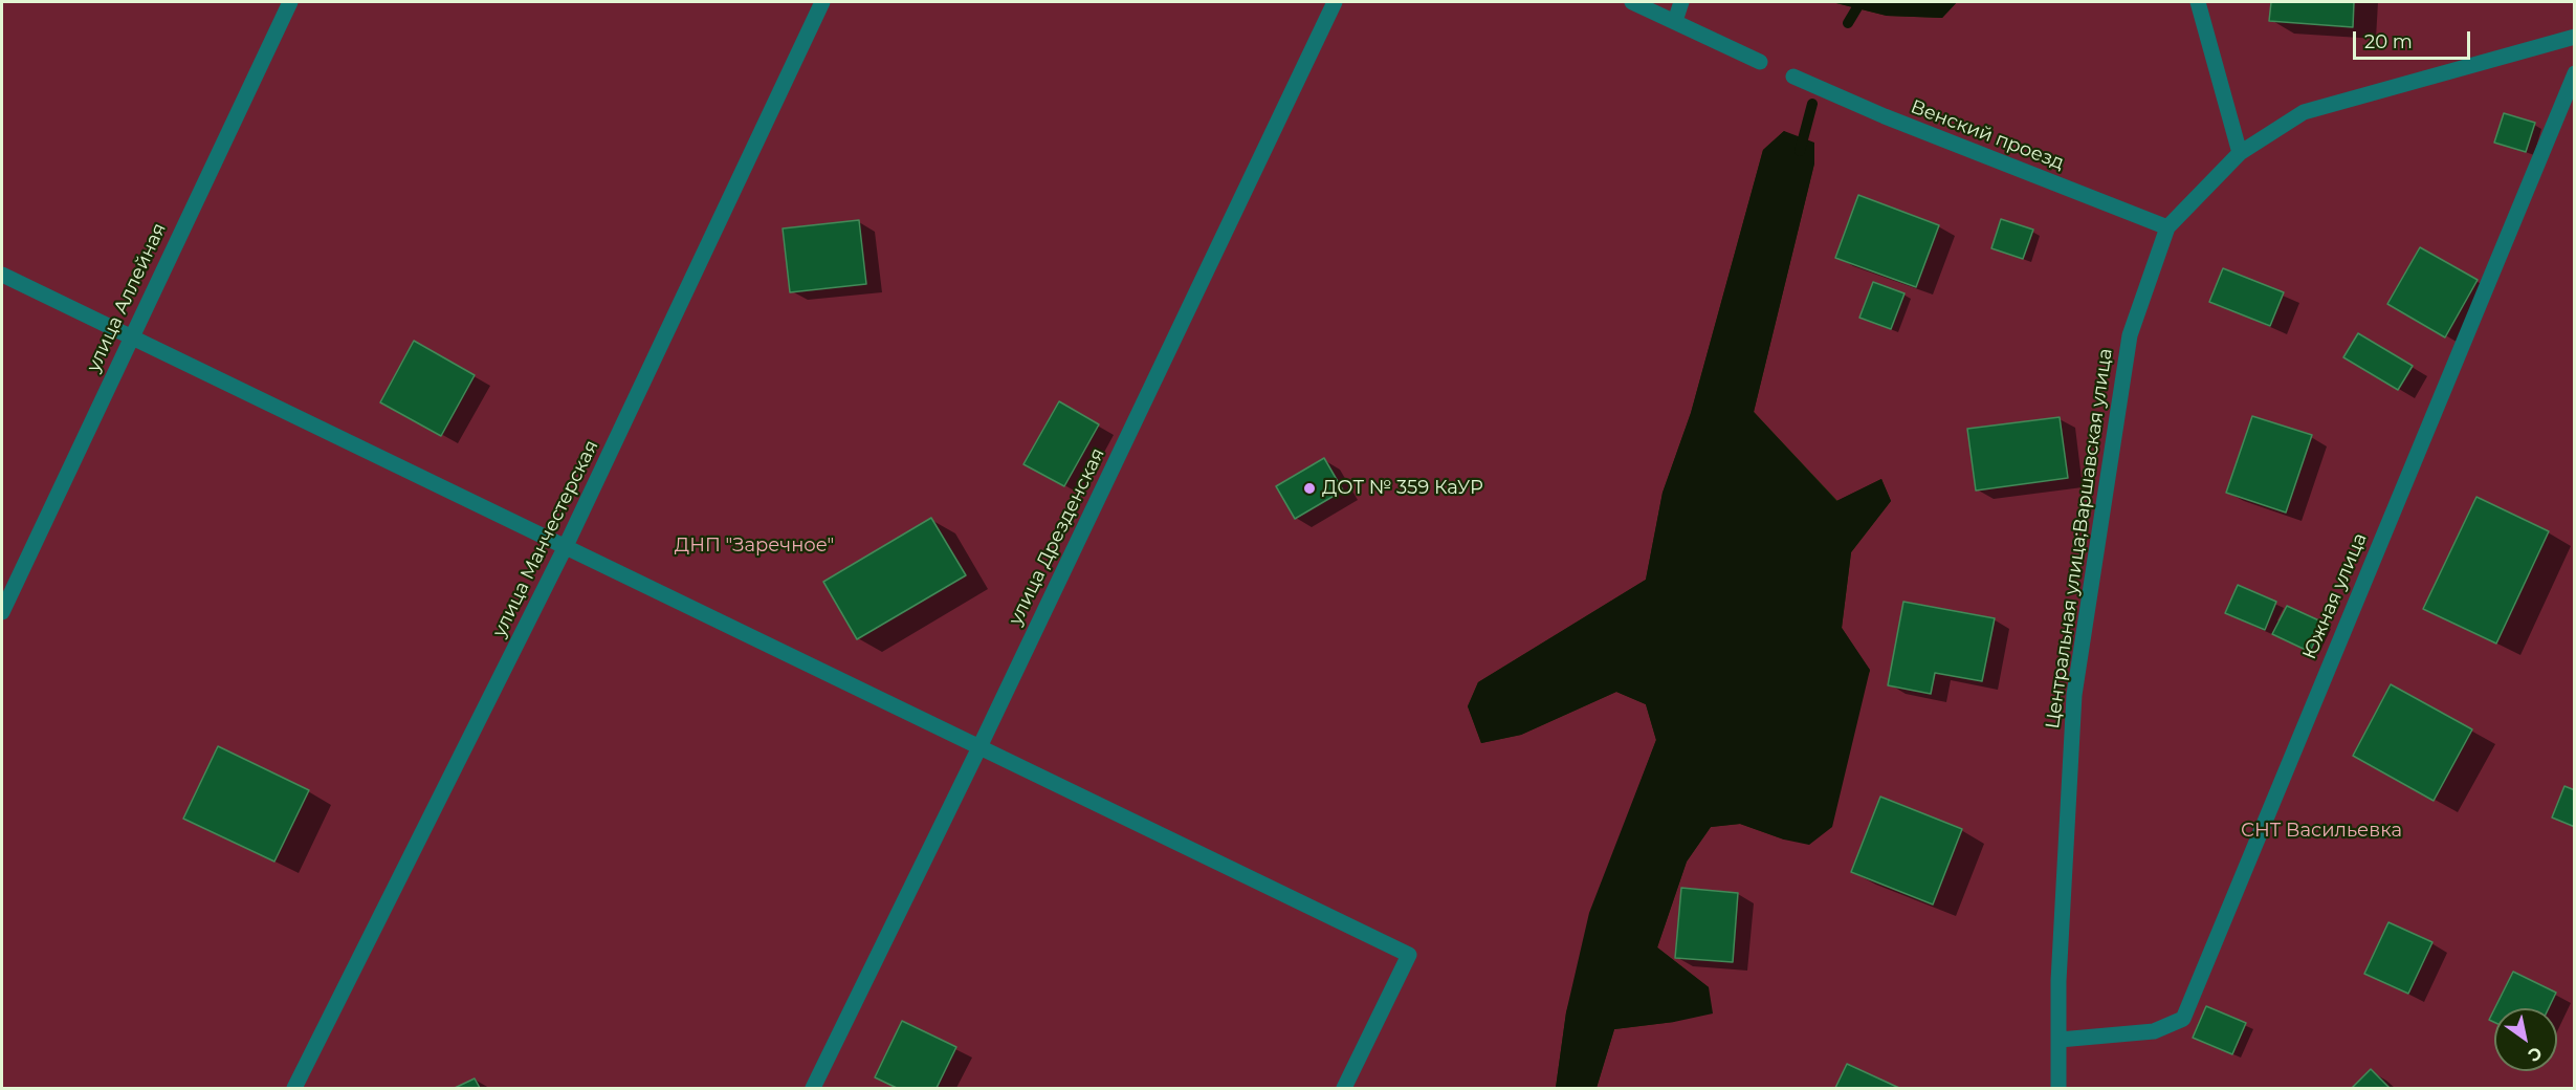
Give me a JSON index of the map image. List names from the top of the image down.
{
  "streets": {
    "street": [
      "Венский проезд",
      "улица Аллейная",
      "улица Дрезденская",
      "улица Манчестерская",
      "Центральная улица;Варшавская улица",
      "Южная улица"
    ]
  },
  "crossings": [
    ["Венский проезд", "Центральная улица;Варшавская улица"],
    ["Центральная улица;Варшавская улица", "Южная улица"]
  ],
  "parks": ["ДНП \"Заречное\"", "СНТ Васильевка"],
  "places": ["ДОТ № 359 КаУР"],
  "scale_bar": "20 m",
  "north": "bottom right"
}
